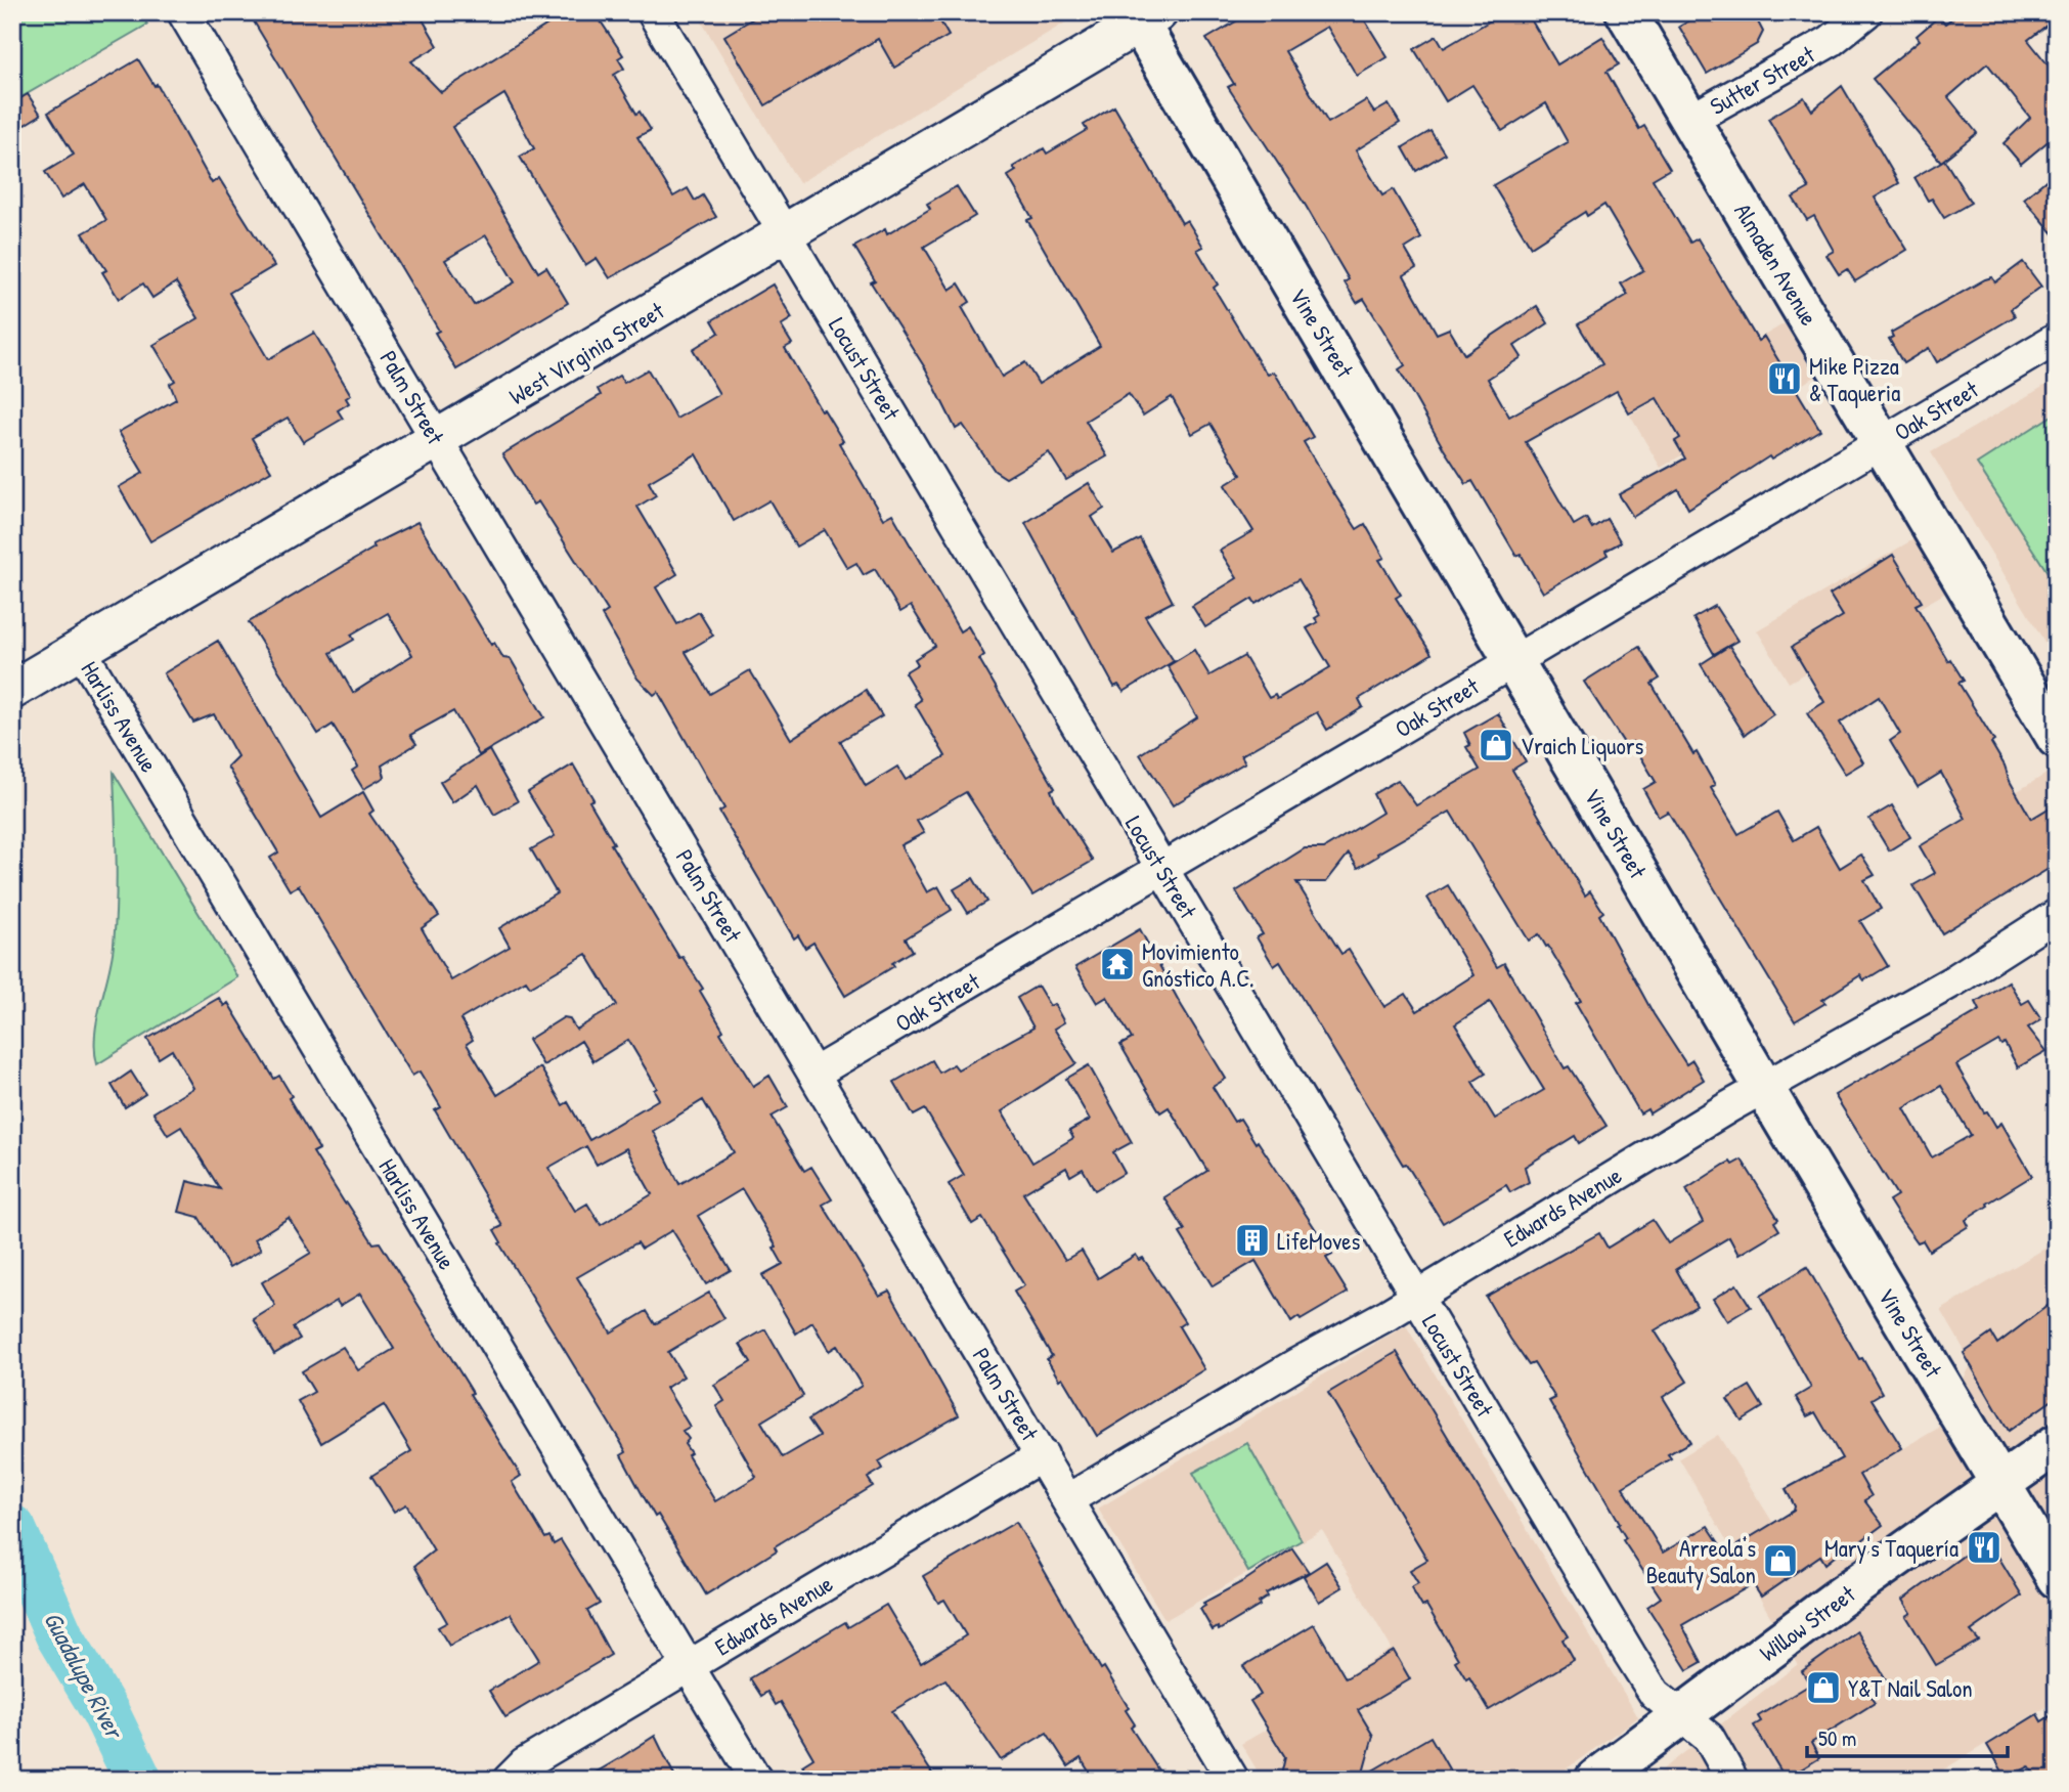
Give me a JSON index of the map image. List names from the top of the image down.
{
  "streets": {
    "main road": ["Almaden Avenue", "Vine Street", "Willow Street"],
    "street": [
      "Sutter Street",
      "West Virginia Street",
      "Locust Street",
      "Palm Street",
      "Oak Street",
      "Harliss Avenue",
      "Edwards Avenue"
    ]
  },
  "crossings": [
    ["Sutter Street", "Almaden Avenue"],
    ["Almaden Avenue", "Oak Street"],
    ["Vine Street", "West Virginia Street"],
    ["Vine Street", "Oak Street"],
    ["Vine Street", "Edwards Avenue"],
    ["Vine Street", "Willow Street"],
    ["West Virginia Street", "Locust Street"],
    ["West Virginia Street", "Palm Street"],
    ["West Virginia Street", "Harliss Avenue"],
    ["Locust Street", "Oak Street"],
    ["Locust Street", "Edwards Avenue"],
    ["Locust Street", "Willow Street"],
    ["Palm Street", "Oak Street"],
    ["Palm Street", "Edwards Avenue"],
    ["Harliss Avenue", "Edwards Avenue"]
  ],
  "water": ["Guadalupe River"],
  "places": {
    "restaurant": ["Mike Pizza & Taqueria", "Mary's Taquería"],
    "shop": ["Vraich Liquors", "Arreola's Beauty Salon", "Y&T Nail Salon"],
    "temple": ["Movimiento Gnóstico A.C."],
    "building": ["LifeMoves"]
  },
  "scale_bar": "50 m"
}
